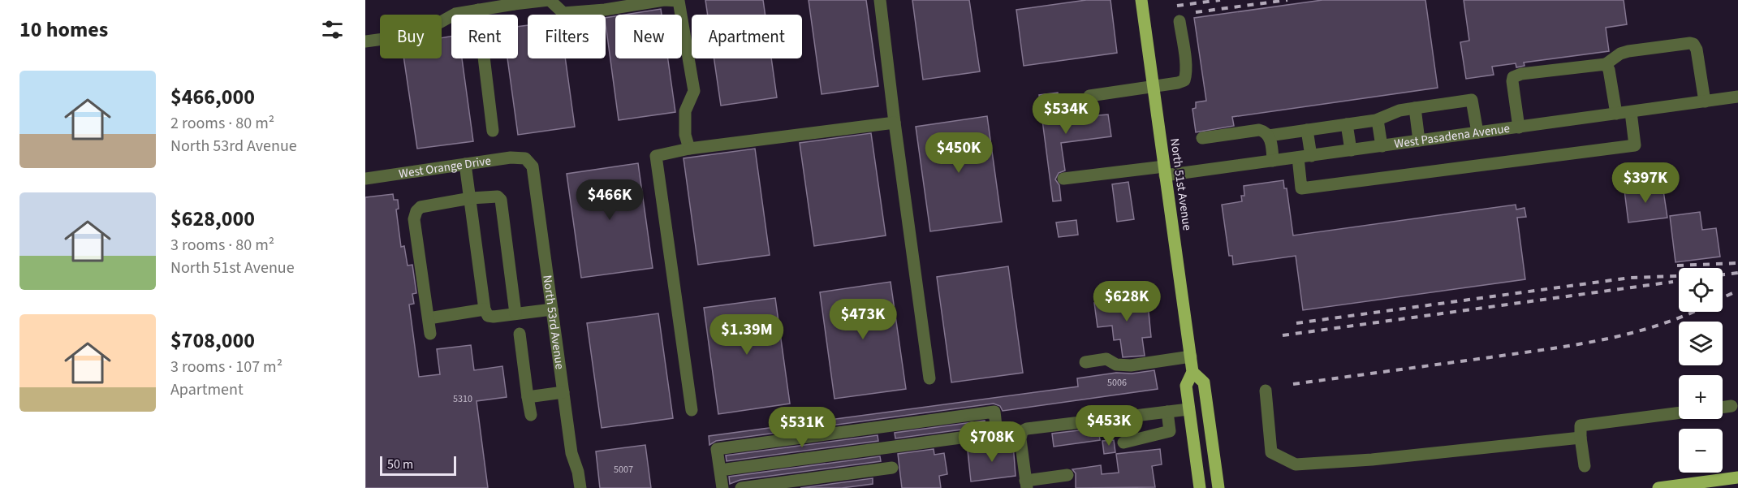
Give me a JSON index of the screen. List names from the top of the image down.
{
  "streets": {
    "main road": ["North 51st Avenue"],
    "street": ["West Pasadena Avenue", "West Orange Drive", "North 53rd Avenue"]
  },
  "crossings": [
    ["West Pasadena Avenue", "North 51st Avenue"],
    ["West Orange Drive", "North 53rd Avenue"]
  ],
  "house_numbers": ["5006", "5310", "5007"],
  "scale_bar": "50 m",
  "page": {
    "heading": "10 homes",
    "chip": [
      "Buy",
      "Rent",
      "Filters",
      "New",
      "Apartment"
    ],
    "list": [
      {
        "name": "$466,000",
        "note": "2 rooms · 80 m² · North 53rd Avenue"
      },
      {
        "name": "$628,000",
        "note": "3 rooms · 80 m² · North 51st Avenue"
      },
      {
        "name": "$708,000",
        "note": "3 rooms · 107 m² · Apartment"
      }
    ],
    "price": [
      "$534K",
      "$450K",
      "$397K",
      "$466K",
      "$628K",
      "$473K",
      "$1.39M",
      "$453K",
      "$531K",
      "$708K"
    ],
    "map_buttons": ["+", "−"],
    "scale": "50 m"
  }
}
